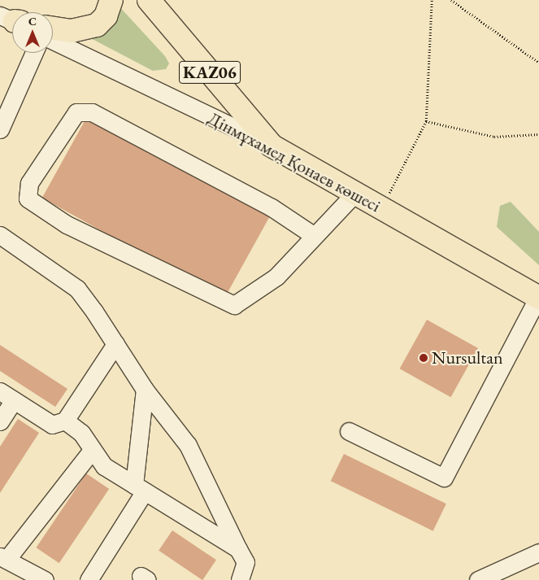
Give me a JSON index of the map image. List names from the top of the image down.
{
  "streets": {
    "highway": ["KАZ06", "Дінмұхамед Қонаев көшесі"]
  },
  "crossings": [
    ["KАZ06", "Дінмұхамед Қонаев көшесі"]
  ],
  "places": ["Nursultan"],
  "north": "top"
}
